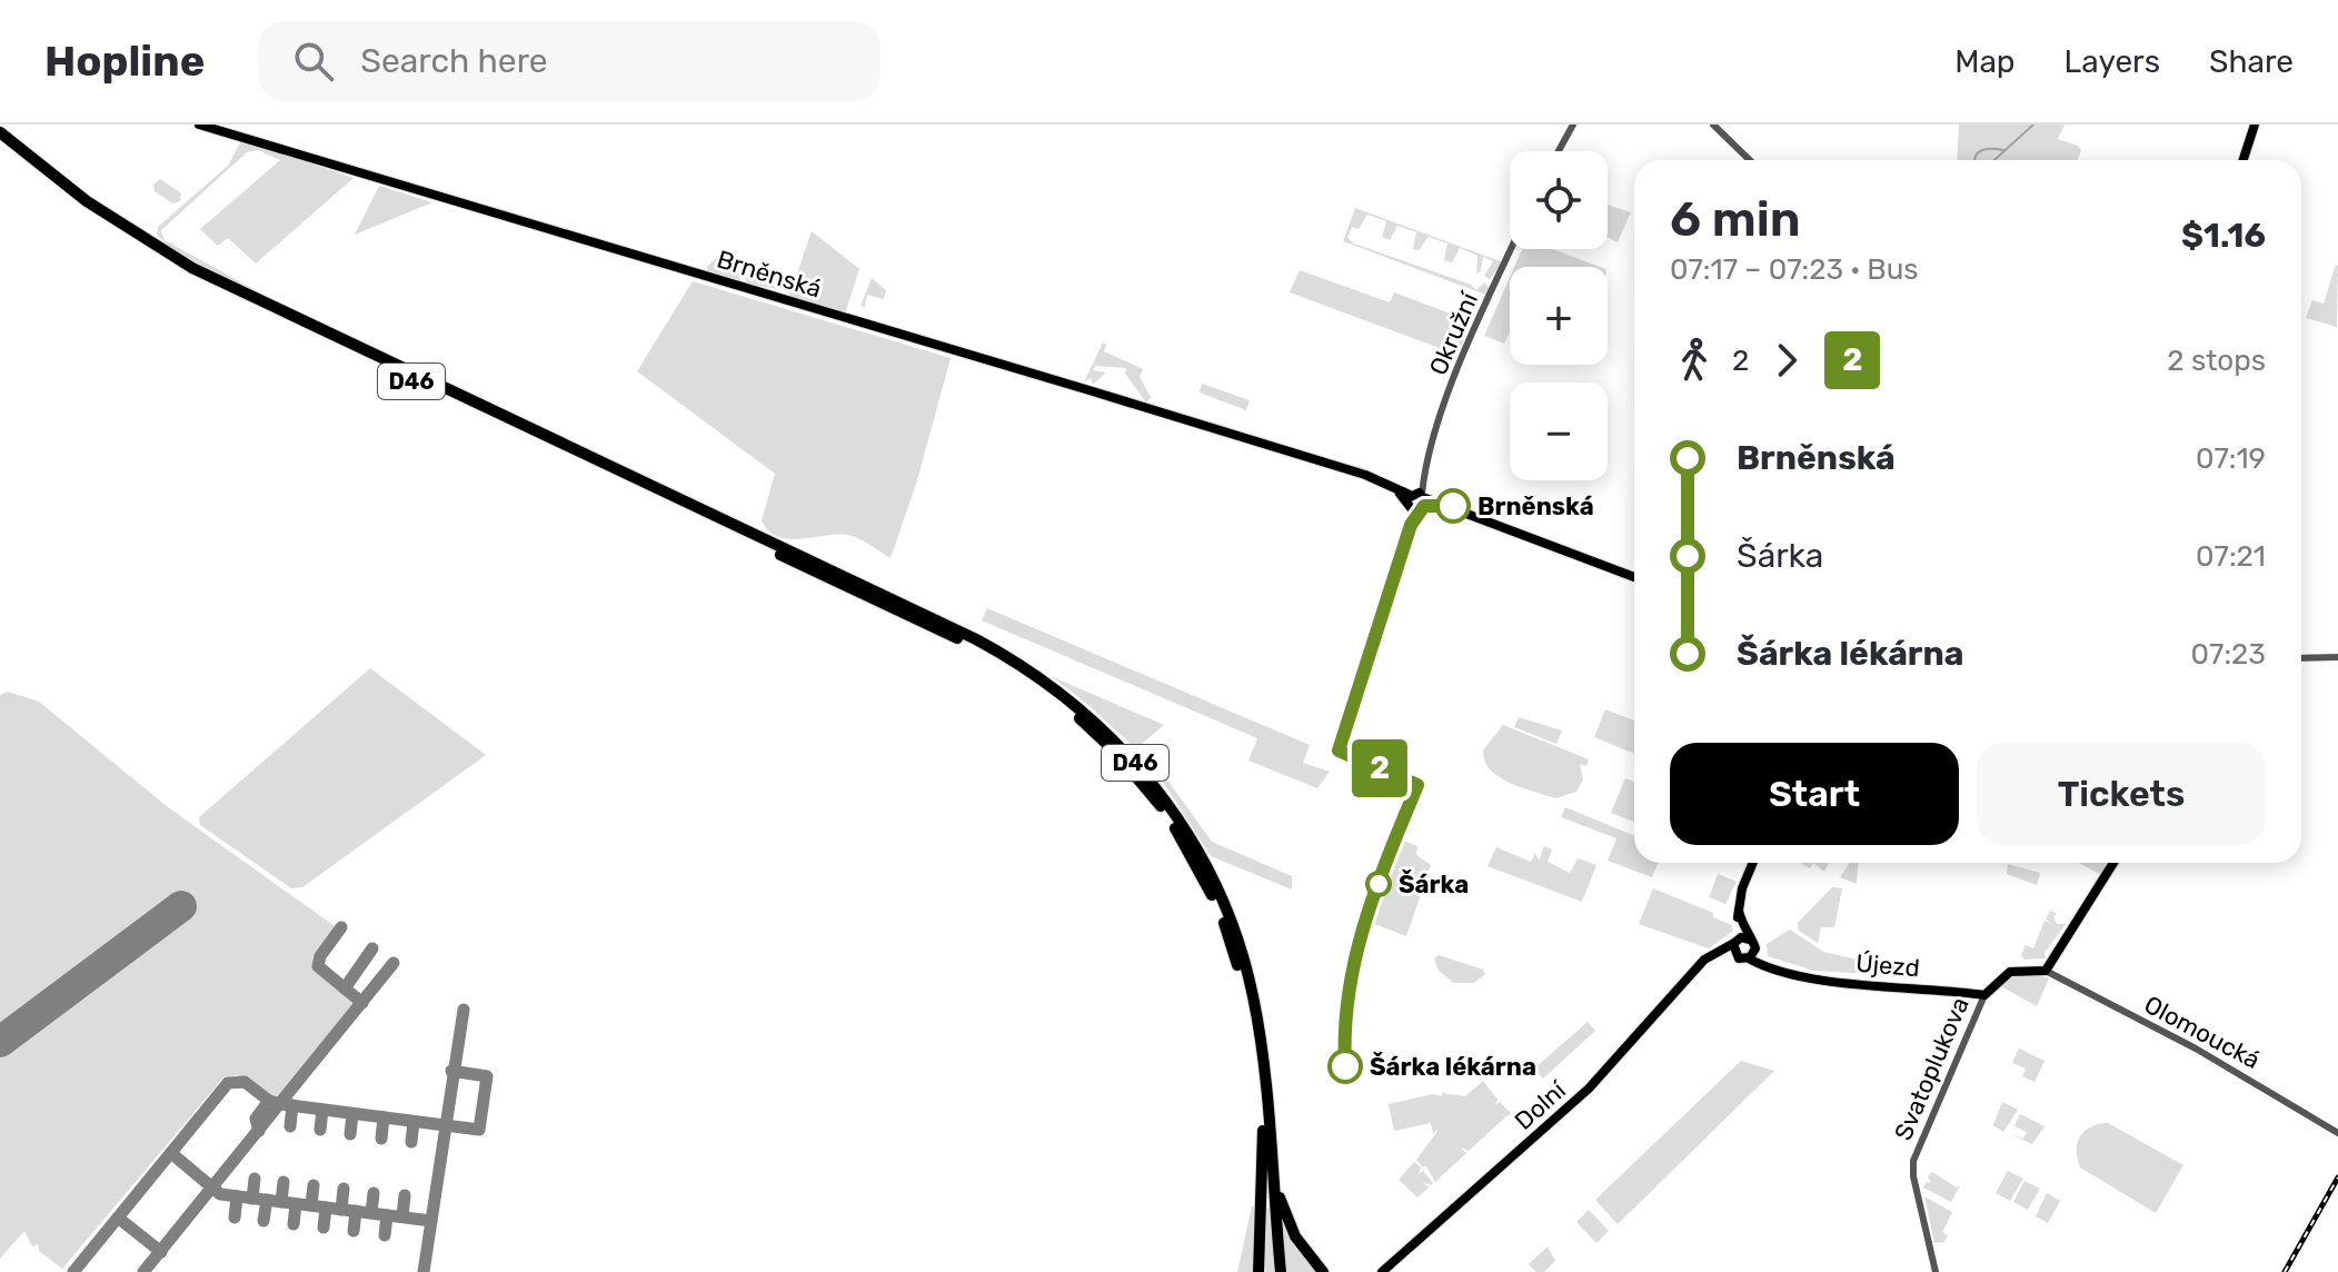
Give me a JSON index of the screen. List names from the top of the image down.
{
  "streets": {
    "highway": ["D46"],
    "main road": [
      "Brněnská",
      "Újezd",
      "Svatoplukova",
      "Dolní"
    ],
    "street": ["Okružní", "Olomoucká"]
  },
  "crossings": [
    ["Brněnská", "Okružní"],
    ["Újezd", "Svatoplukova"],
    ["Újezd", "Dolní"],
    ["Olomoucká", "Svatoplukova"]
  ],
  "places": ["Brněnská", "Šárka", "Šárka lékárna"],
  "lines": ["bus line 2"],
  "page": {
    "header": "Hopline",
    "search": "Search here",
    "nav": ["Map", "Layers", "Share"],
    "on_map": "2",
    "map_buttons": ["+", "−"],
    "heading": ["6 min", "07:17 – 07:23 · Bus", "$1.16"],
    "legs": ["2", "2", "2 stops"],
    "list": [
      {
        "name": "Brněnská",
        "value": "07:19"
      },
      {
        "name": "Šárka",
        "value": "07:21"
      },
      {
        "name": "Šárka lékárna",
        "value": "07:23"
      }
    ],
    "buttons": ["Start", "Tickets"]
  }
}
